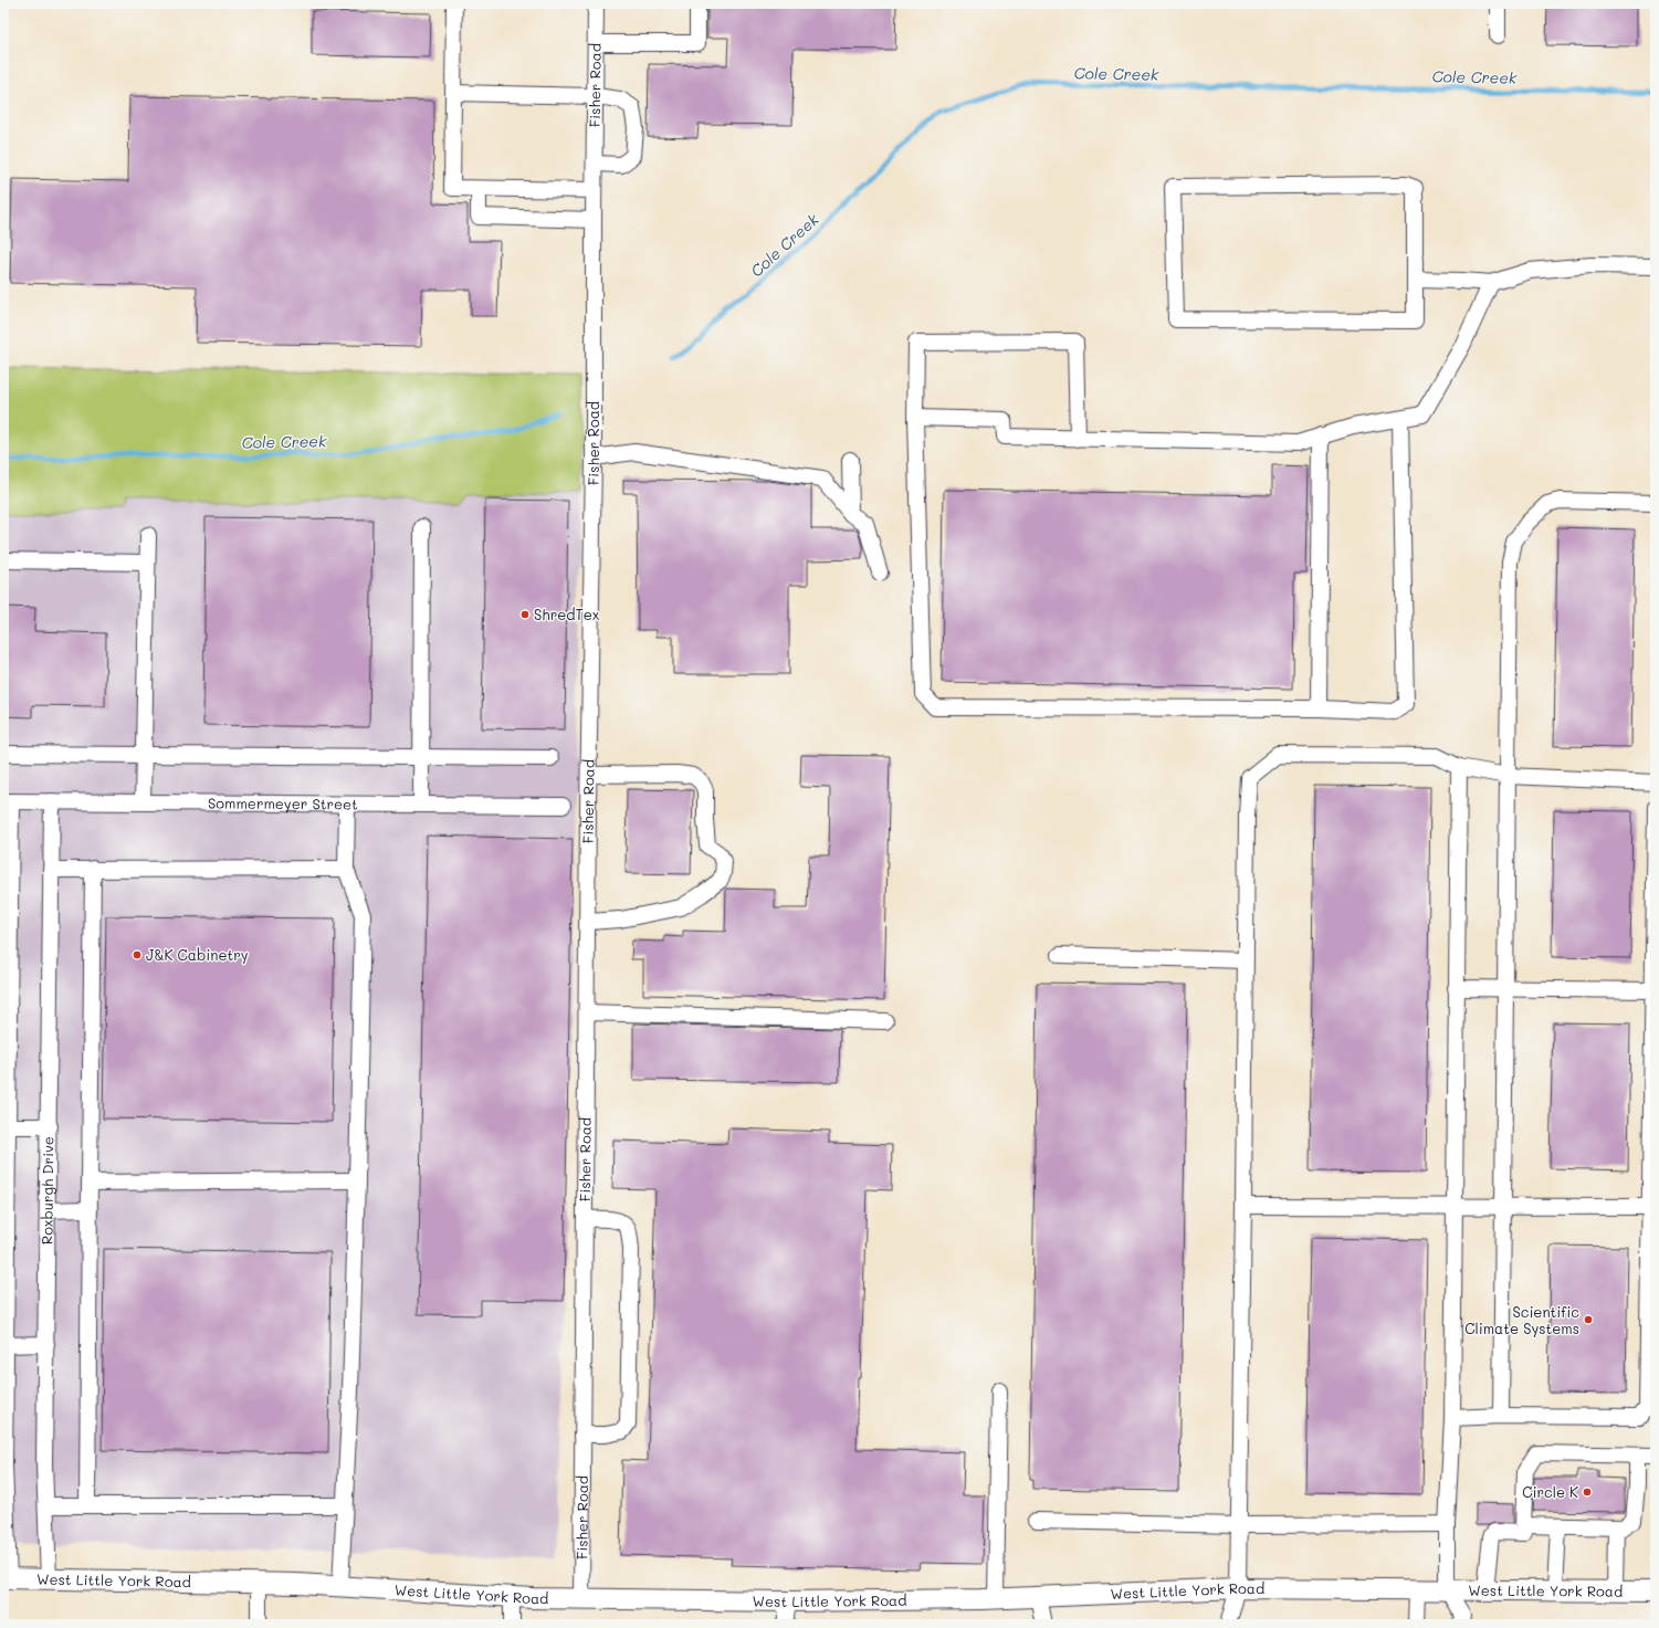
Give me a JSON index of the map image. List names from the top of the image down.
{
  "streets": {
    "main road": ["West Little York Road"],
    "street": ["Fisher Road", "Sommermeyer Street", "Roxburgh Drive"]
  },
  "crossings": [
    ["Fisher Road", "West Little York Road"],
    ["Sommermeyer Street", "Roxburgh Drive"],
    ["Roxburgh Drive", "West Little York Road"]
  ],
  "water": ["Cole Creek"],
  "places": [
    "ShredTex",
    "J&K Cabinetry",
    "Scientific Climate Systems",
    "Circle K"
  ]
}
